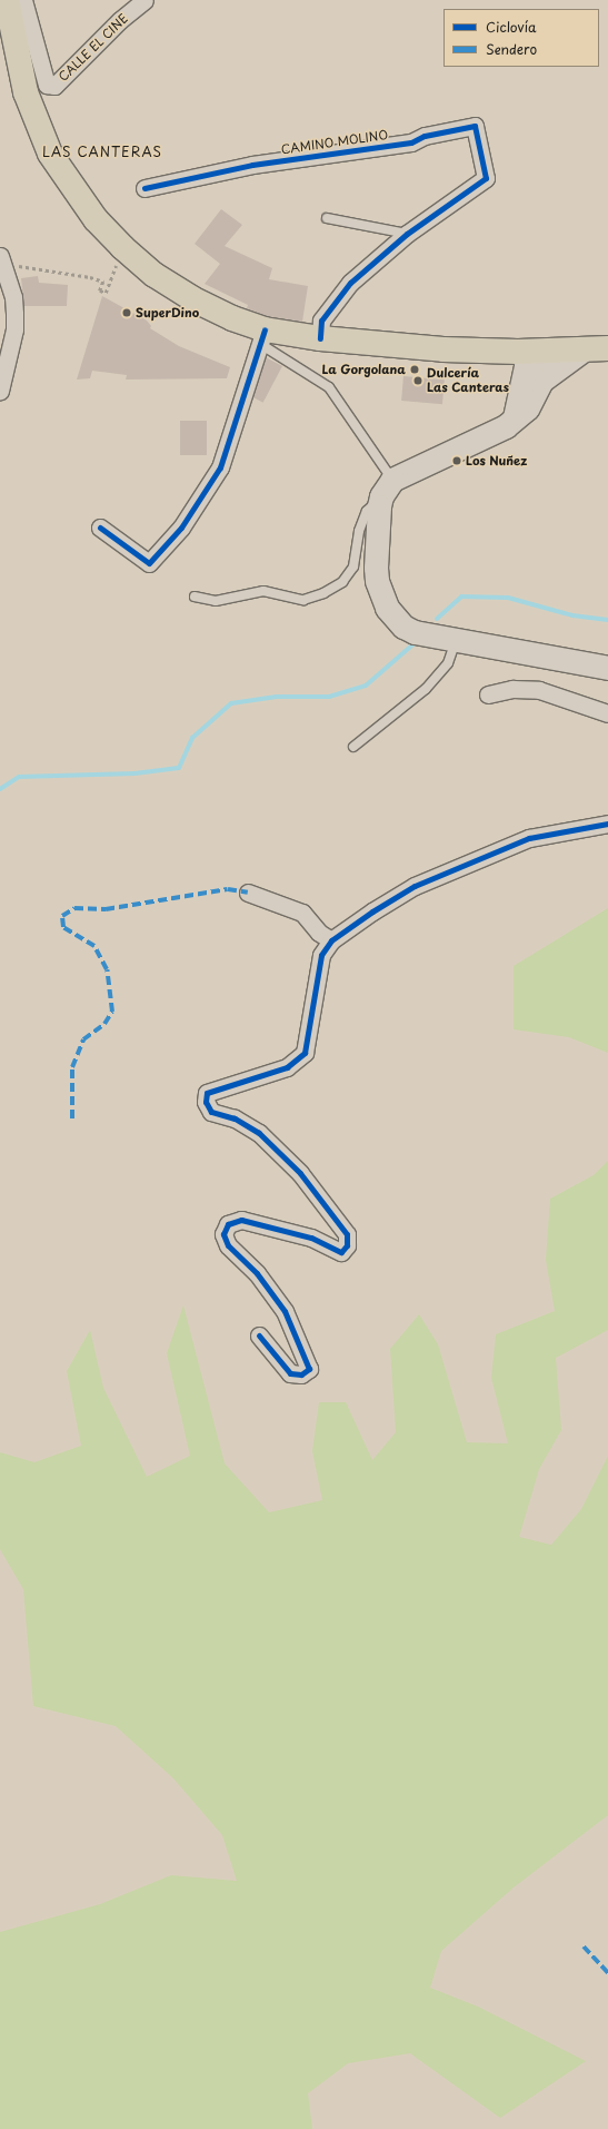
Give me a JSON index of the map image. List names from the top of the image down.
{
  "streets": {
    "street": ["CALLE EL CINE", "CAMINO MOLINO"]
  },
  "districts": ["LAS CANTERAS"],
  "places": [
    "SuperDino",
    "La Gorgolana",
    "Dulcería Las Canteras",
    "Los Nuñez"
  ],
  "legend": ["Ciclovía", "Sendero"]
}
